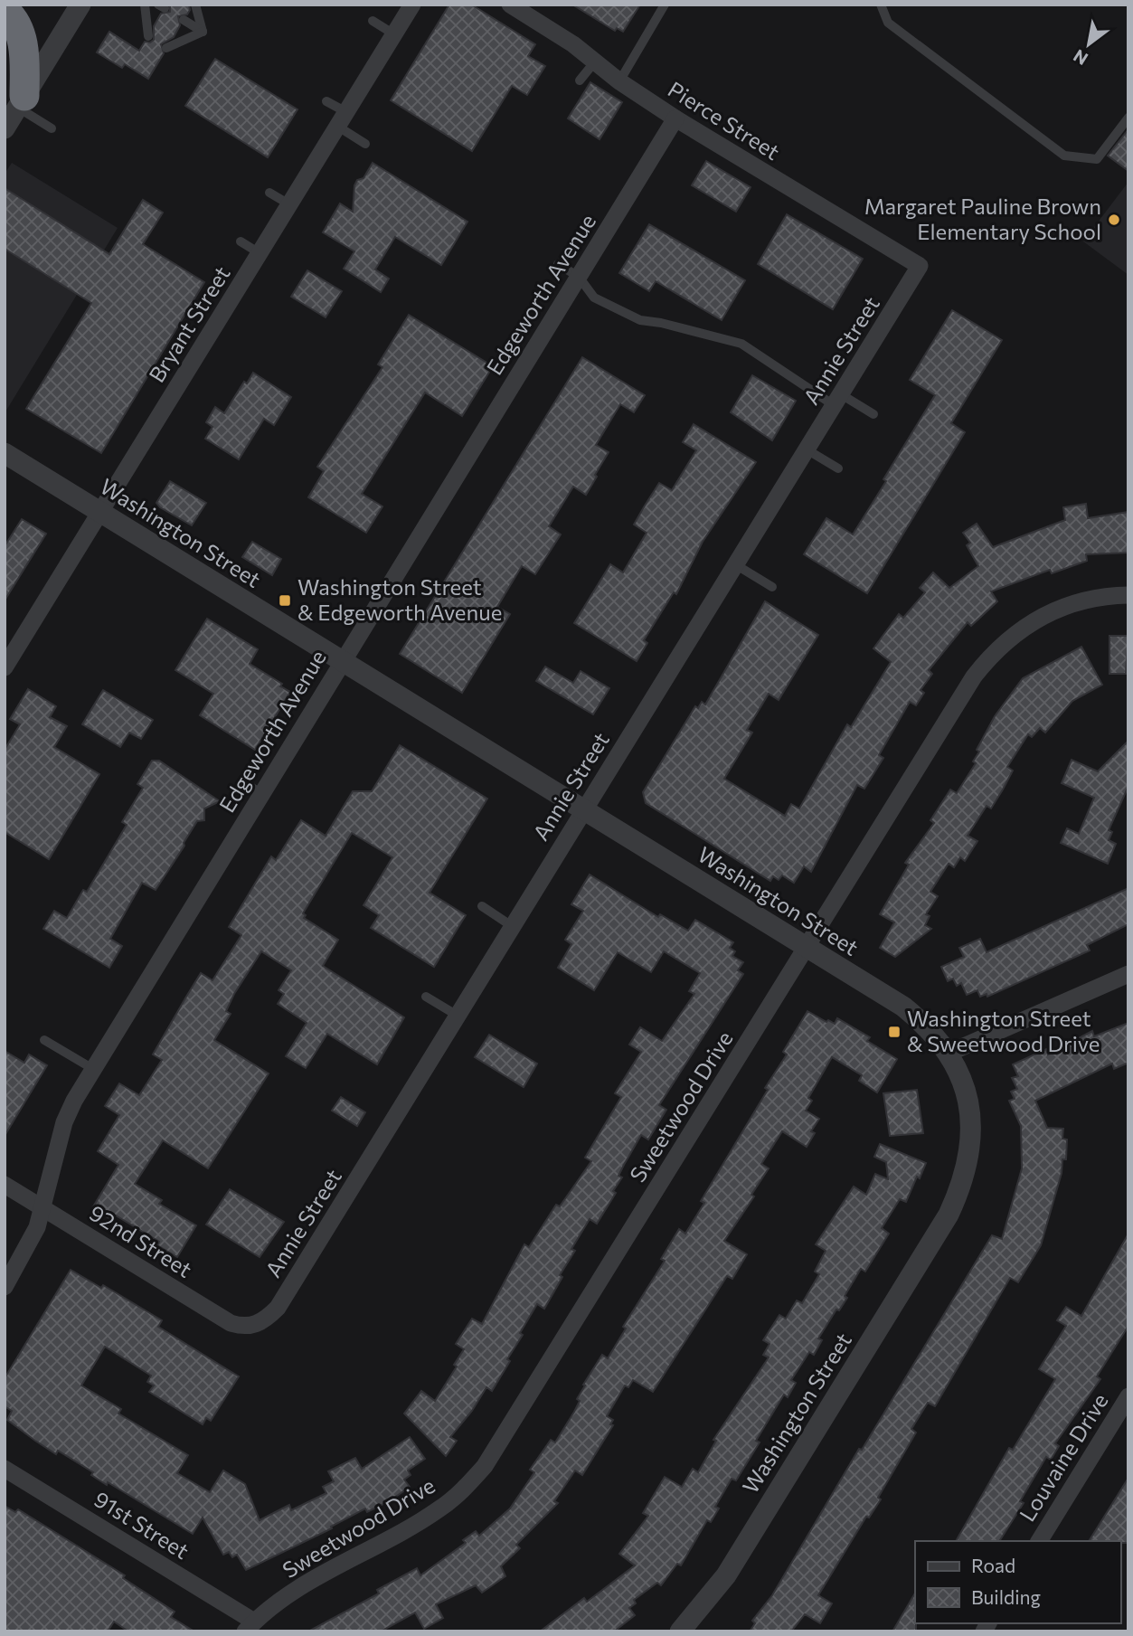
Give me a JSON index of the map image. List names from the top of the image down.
{
  "streets": {
    "street": [
      "Pierce Street",
      "Edgeworth Avenue",
      "Bryant Street",
      "Annie Street",
      "Washington Street",
      "Sweetwood Drive",
      "92nd Street",
      "Louvaine Drive",
      "91st Street"
    ]
  },
  "crossings": [
    ["Pierce Street", "Edgeworth Avenue"],
    ["Pierce Street", "Annie Street"],
    ["Edgeworth Avenue", "Washington Street"],
    ["Edgeworth Avenue", "92nd Street"],
    ["Bryant Street", "Washington Street"],
    ["Annie Street", "Washington Street"],
    ["Annie Street", "92nd Street"],
    ["Washington Street", "Sweetwood Drive"],
    ["Sweetwood Drive", "91st Street"]
  ],
  "places": {
    "other": ["Margaret Pauline Brown Elementary School"],
    "transit": ["Washington Street & Edgeworth Avenue", "Washington Street & Sweetwood Drive"]
  },
  "legend": ["Road", "Building"],
  "north": "bottom left"
}
